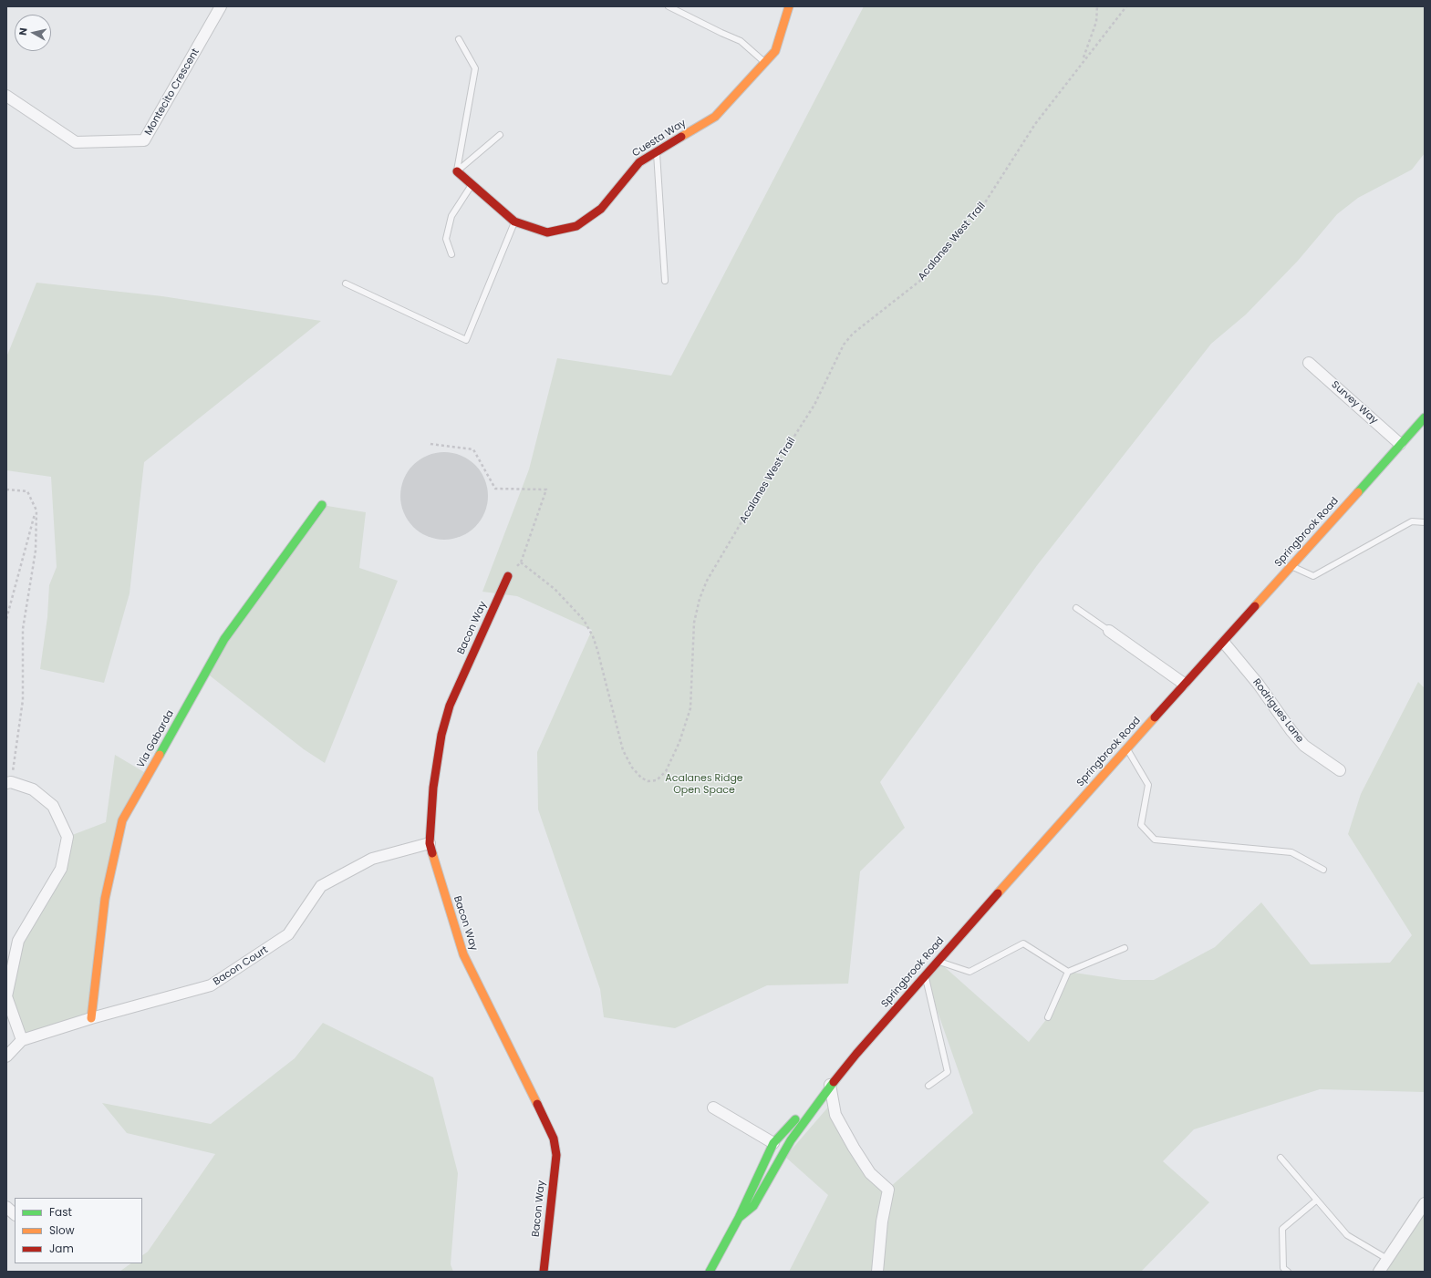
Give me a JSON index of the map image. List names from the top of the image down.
{
  "streets": {
    "street": [
      "Montecito Crescent",
      "Cuesta Way",
      "Survey Way",
      "Springbrook Road",
      "Bacon Way",
      "Rodrigues Lane",
      "Via Gabarda",
      "Bacon Court"
    ],
    "path": ["Acalanes West Trail"]
  },
  "crossings": [
    ["Survey Way", "Springbrook Road"],
    ["Springbrook Road", "Rodrigues Lane"],
    ["Bacon Way", "Bacon Court"],
    ["Via Gabarda", "Bacon Court"]
  ],
  "parks": ["Acalanes Ridge Open Space"],
  "legend": ["Fast", "Slow", "Jam"],
  "north": "left"
}
